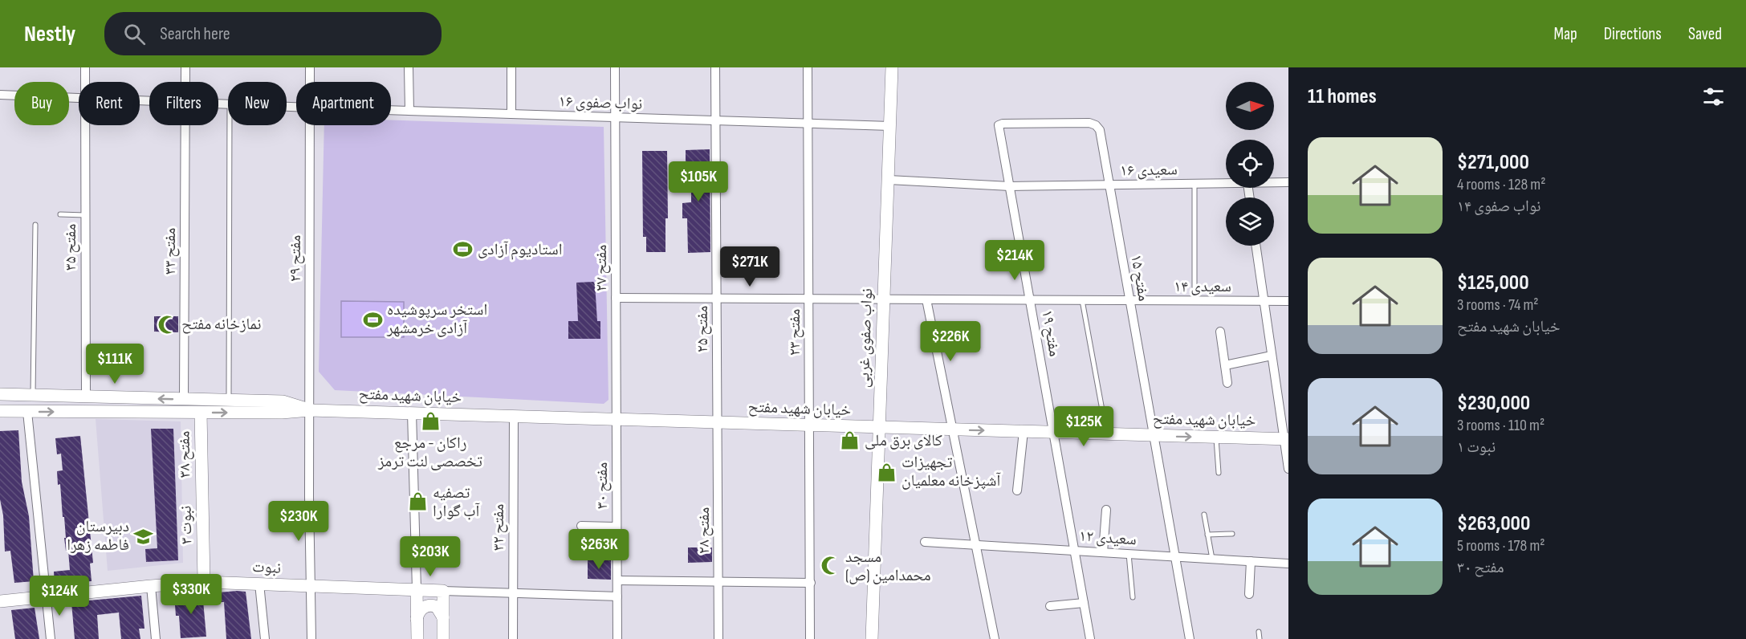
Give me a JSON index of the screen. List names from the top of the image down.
{
  "streets": {
    "street": [
      "نواب صفوی ۱۶",
      "سعیدی ۱۶",
      "مفتح ۳۵",
      "مفتح ۳۳",
      "مفتح ۲۹",
      "مفتح ۲۷",
      "مفتح ۱۵",
      "سعیدی ۱۴",
      "مفتح ۲۵",
      "مفتح ۲۳",
      "مفتح ۱۹",
      "نواب صفوی غربی",
      "خیابان شهید مفتح",
      "مفتح ۳۸",
      "مفتح ۳۰",
      "نبوت ۳",
      "مفتح ۳۲",
      "مفتح ۲۸",
      "سعیدی ۱۲",
      "نبوت"
    ]
  },
  "crossings": [
    ["نواب صفوی ۱۶", "مفتح ۲۷"],
    ["نواب صفوی ۱۶", "مفتح ۲۵"],
    ["نواب صفوی ۱۶", "مفتح ۲۳"],
    ["نواب صفوی ۱۶", "نواب صفوی غربی"],
    ["سعیدی ۱۶", "مفتح ۱۵"],
    ["سعیدی ۱۶", "مفتح ۱۹"],
    ["سعیدی ۱۶", "نواب صفوی غربی"],
    ["مفتح ۳۵", "خیابان شهید مفتح"],
    ["مفتح ۳۳", "خیابان شهید مفتح"],
    ["مفتح ۲۹", "خیابان شهید مفتح"],
    ["مفتح ۲۹", "نبوت"],
    ["مفتح ۲۷", "سعیدی ۱۴"],
    ["مفتح ۲۷", "خیابان شهید مفتح"],
    ["مفتح ۲۷", "مفتح ۳۰"],
    ["مفتح ۱۵", "سعیدی ۱۴"],
    ["مفتح ۱۵", "مفتح ۱۹"],
    ["مفتح ۱۵", "خیابان شهید مفتح"],
    ["مفتح ۱۵", "سعیدی ۱۲"],
    ["سعیدی ۱۴", "مفتح ۲۵"],
    ["سعیدی ۱۴", "مفتح ۲۳"],
    ["سعیدی ۱۴", "مفتح ۱۹"],
    ["سعیدی ۱۴", "نواب صفوی غربی"],
    ["مفتح ۲۵", "خیابان شهید مفتح"],
    ["مفتح ۲۵", "مفتح ۲۸"],
    ["مفتح ۲۳", "خیابان شهید مفتح"],
    ["مفتح ۱۹", "خیابان شهید مفتح"],
    ["مفتح ۱۹", "سعیدی ۱۲"],
    ["نواب صفوی غربی", "خیابان شهید مفتح"],
    ["خیابان شهید مفتح", "مفتح ۳۸"],
    ["خیابان شهید مفتح", "مفتح ۳۰"],
    ["خیابان شهید مفتح", "مفتح ۳۲"],
    ["خیابان شهید مفتح", "مفتح ۲۸"],
    ["مفتح ۳۸", "نبوت ۳"],
    ["نبوت ۳", "نبوت"]
  ],
  "places": {
    "sports": ["استادیوم آزادی", "استخر سرپوشیده آزادی خرمشهر"],
    "mosque": ["نمازخانه مفتح", "مسجد محمدامین (ص)"],
    "shop": [
      "راکان - مرجع تخصصی لنت ترمز",
      "کالای برق ملی",
      "تجهيزات آشپزخانه معلمیان",
      "تصفیه آب گوارا"
    ],
    "school or university": ["دبیرستان فاطمه زهرا"]
  },
  "north": "right",
  "page": {
    "header": "Nestly",
    "search": "Search here",
    "nav": ["Map", "Directions", "Saved"],
    "heading": "11 homes",
    "chip": [
      "Buy",
      "Rent",
      "Filters",
      "New",
      "Apartment"
    ],
    "list": [
      {
        "name": "$271,000",
        "note": "4 rooms · 128 m² · نواب صفوی ۱۴"
      },
      {
        "name": "$125,000",
        "note": "3 rooms · 74 m² · خیابان شهید مفتح"
      },
      {
        "name": "$230,000",
        "note": "3 rooms · 110 m² · نبوت ۱"
      },
      {
        "name": "$263,000",
        "note": "5 rooms · 178 m² · مفتح ۳۰"
      }
    ],
    "price": [
      "$105K",
      "$214K",
      "$271K",
      "$226K",
      "$111K",
      "$125K",
      "$230K",
      "$263K",
      "$203K",
      "$330K",
      "$124K"
    ]
  }
}
